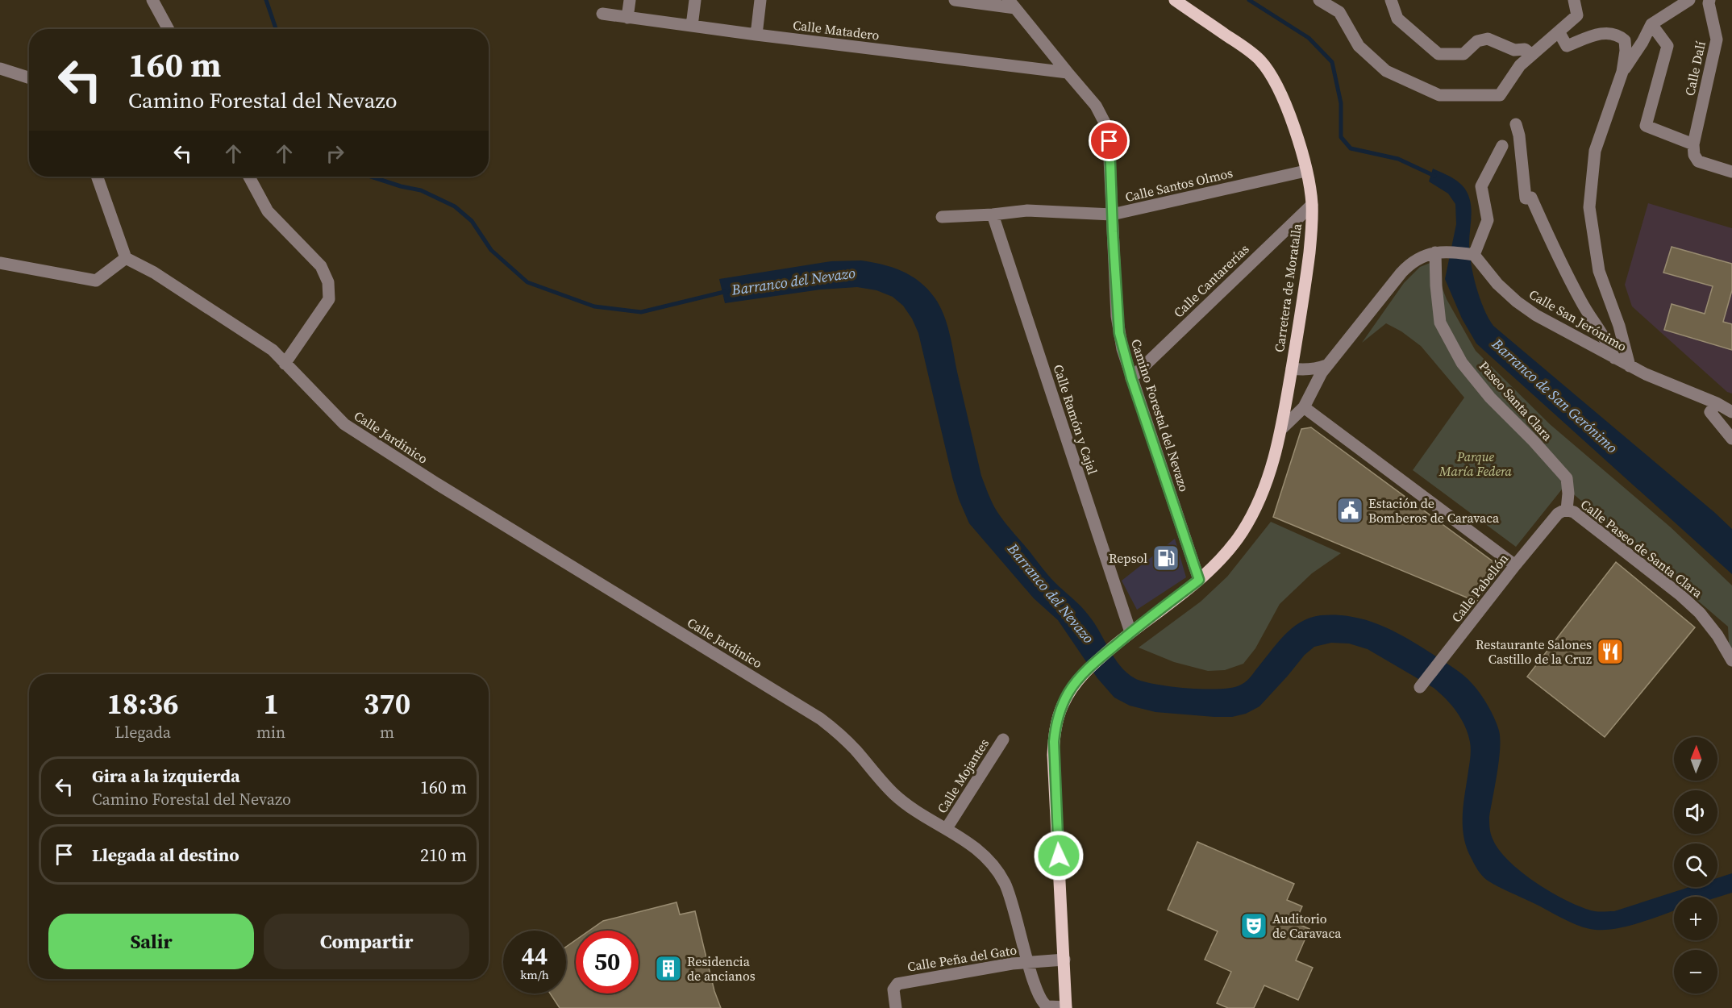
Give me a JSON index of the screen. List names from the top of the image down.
{
  "streets": {
    "main road": ["Carretera de Moratalla"],
    "street": [
      "Calle Matadero",
      "Calle Dalí",
      "Calle Santos Olmos",
      "Calle Cantarerías",
      "Calle San Jerónimo",
      "Paseo Santa Clara",
      "Camino Forestal del Nevazo",
      "Calle Ramón y Cajal",
      "Calle Jardinico",
      "Calle Paseo de Santa Clara",
      "Calle Pabellón",
      "Calle Mojantes",
      "Calle Peña del Gato"
    ]
  },
  "crossings": [
    ["Calle Matadero", "Camino Forestal del Nevazo"],
    ["Calle Santos Olmos", "Carretera de Moratalla"],
    ["Calle Santos Olmos", "Camino Forestal del Nevazo"],
    ["Calle Santos Olmos", "Calle Ramón y Cajal"],
    ["Calle Cantarerías", "Carretera de Moratalla"],
    ["Calle Cantarerías", "Camino Forestal del Nevazo"],
    ["Carretera de Moratalla", "Camino Forestal del Nevazo"],
    ["Carretera de Moratalla", "Calle Ramón y Cajal"],
    ["Carretera de Moratalla", "Calle Jardinico"],
    ["Carretera de Moratalla", "Calle Peña del Gato"],
    ["Paseo Santa Clara", "Calle Paseo de Santa Clara"],
    ["Paseo Santa Clara", "Calle Pabellón"],
    ["Calle Jardinico", "Calle Mojantes"],
    ["Calle Jardinico", "Calle Peña del Gato"],
    ["Calle Paseo de Santa Clara", "Calle Pabellón"]
  ],
  "water": ["Barranco del Nevazo", "Barranco de San Gerónimo"],
  "parks": ["Parque María Federa"],
  "places": {
    "public building": ["Estación de Bomberos de Caravaca"],
    "fuel station": ["Repsol"],
    "restaurant": ["Restaurante Salones Castillo de la Cruz"],
    "theatre": ["Auditorio de Caravaca"],
    "building": ["Residencia de ancianos"]
  },
  "north": "top",
  "page": {
    "turn": ["160 m", "Camino Forestal del Nevazo"],
    "eta": [
      "18:36",
      "Llegada",
      "1",
      "min",
      "370",
      "m"
    ],
    "map_buttons": ["+", "−"],
    "list": [
      {
        "name": "Gira a la izquierda",
        "note": "Camino Forestal del Nevazo",
        "value": "160 m"
      },
      {
        "name": "Llegada al destino",
        "value": "210 m"
      }
    ],
    "buttons": ["Salir", "Compartir"],
    "speed": "44 km/h",
    "limit": "50"
  }
}
